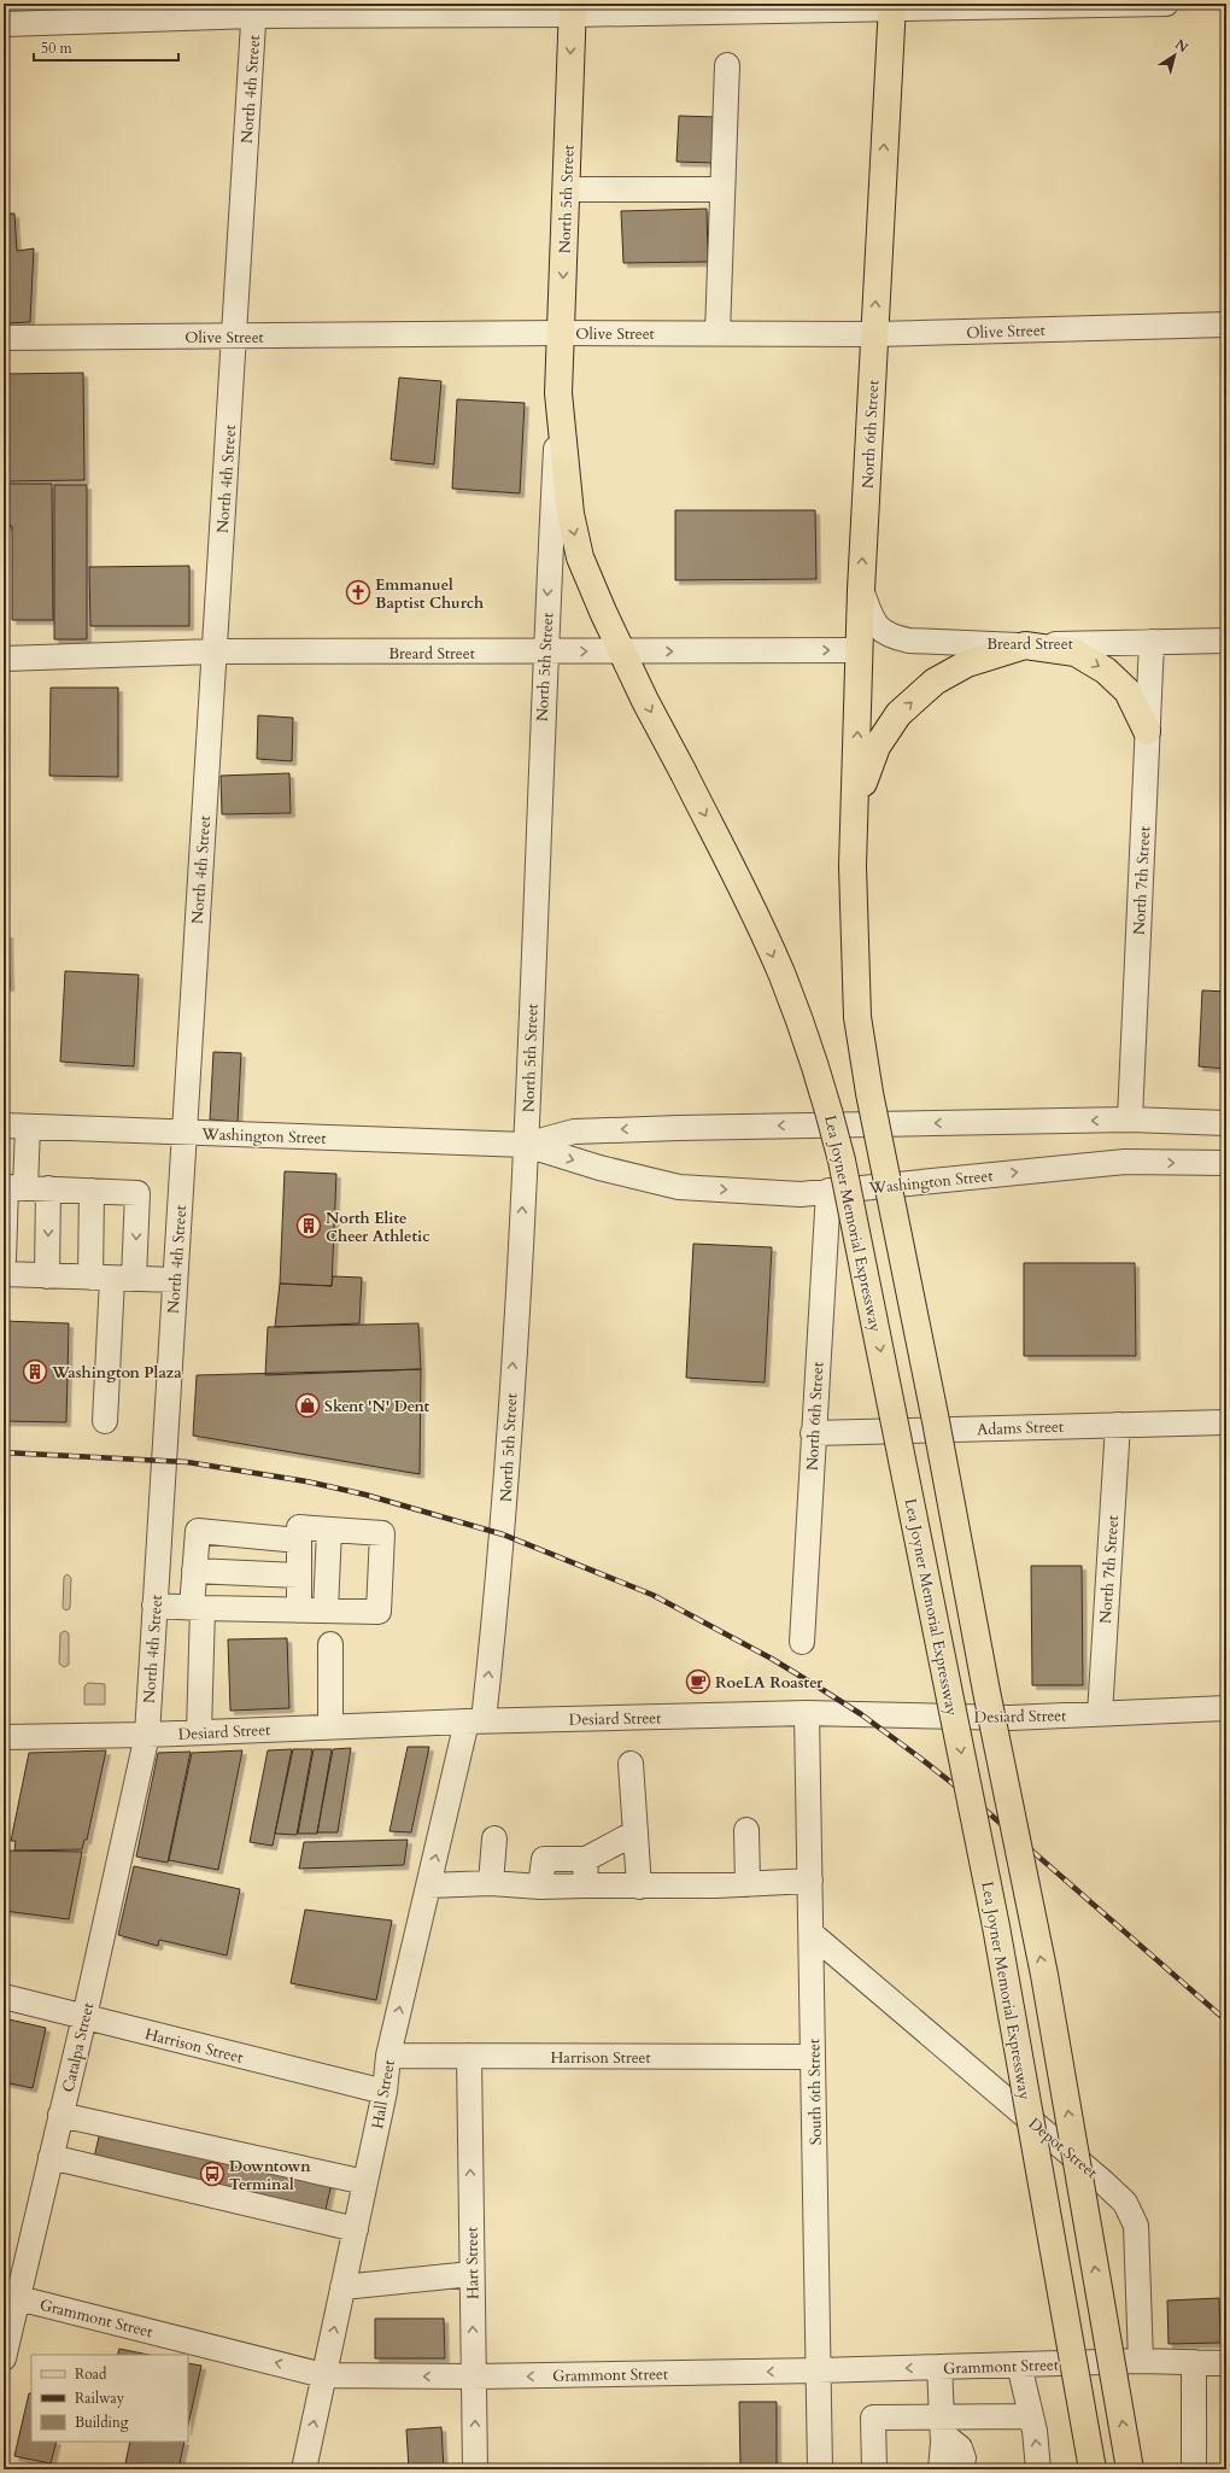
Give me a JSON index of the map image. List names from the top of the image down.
{
  "streets": {
    "main road": ["North 5th Street", "North 6th Street", "Lea Joyner Memorial Expressway"],
    "street": [
      "North 4th Street",
      "Olive Street",
      "Breard Street",
      "North 7th Street",
      "Washington Street",
      "Adams Street",
      "Desiard Street",
      "Harrison Street",
      "Catalpa Street",
      "South 6th Street",
      "Hall Street",
      "Depot Street",
      "Hart Street",
      "Grammont Street"
    ]
  },
  "crossings": [
    ["North 4th Street", "Olive Street"],
    ["North 4th Street", "Breard Street"],
    ["North 4th Street", "Washington Street"],
    ["North 4th Street", "Desiard Street"],
    ["North 4th Street", "Catalpa Street"],
    ["North 5th Street", "Olive Street"],
    ["North 5th Street", "Breard Street"],
    ["North 5th Street", "Washington Street"],
    ["North 5th Street", "Lea Joyner Memorial Expressway"],
    ["North 5th Street", "Desiard Street"],
    ["North 5th Street", "Hall Street"],
    ["Olive Street", "North 6th Street"],
    ["North 6th Street", "Breard Street"],
    ["North 6th Street", "Washington Street"],
    ["North 6th Street", "Adams Street"],
    ["Breard Street", "North 7th Street"],
    ["North 7th Street", "Washington Street"],
    ["North 7th Street", "Adams Street"],
    ["North 7th Street", "Desiard Street"],
    ["Desiard Street", "Catalpa Street"],
    ["Desiard Street", "South 6th Street"],
    ["Desiard Street", "Hall Street"],
    ["Harrison Street", "Catalpa Street"],
    ["Harrison Street", "South 6th Street"],
    ["Harrison Street", "Hall Street"],
    ["Harrison Street", "Hart Street"],
    ["Catalpa Street", "Grammont Street"],
    ["South 6th Street", "Depot Street"],
    ["South 6th Street", "Grammont Street"],
    ["Hall Street", "Grammont Street"],
    ["Depot Street", "Grammont Street"],
    ["Hart Street", "Grammont Street"]
  ],
  "one_way": ["North 6th Street", "Lea Joyner Memorial Expressway", "Hart Street"],
  "places": {
    "church": ["Emmanuel Baptist Church"],
    "building": ["North Elite Cheer Athletic", "Washington Plaza"],
    "shop": ["Skent 'N' Dent"],
    "cafe": ["RoeLA Roaster"],
    "bus stop": ["Downtown Terminal"]
  },
  "legend": ["Road", "Railway", "Building"],
  "scale_bar": "50 m",
  "north": "top right"
}
